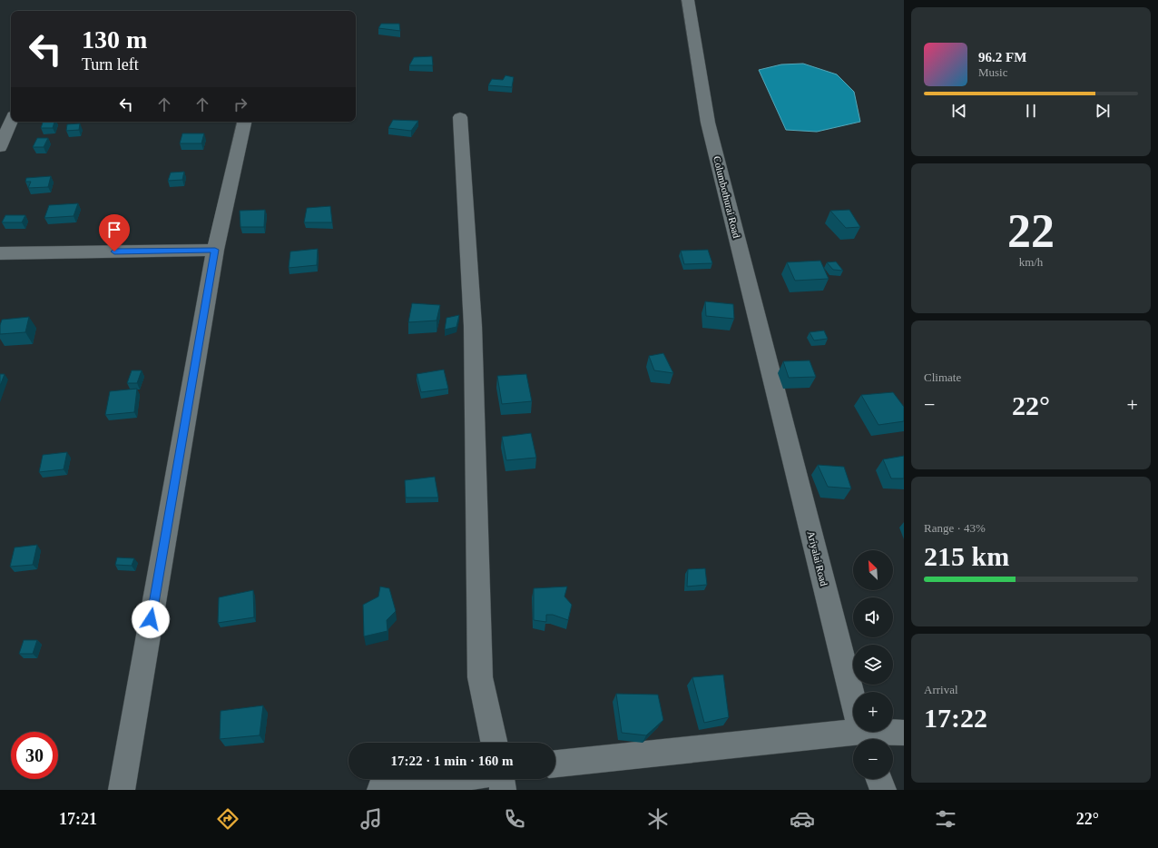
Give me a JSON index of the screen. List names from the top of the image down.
{
  "streets": {
    "street": ["Columbothurai Road", "Ariyalai Road"]
  },
  "crossings": [
    ["Columbothurai Road", "Ariyalai Road"]
  ],
  "north": "top left",
  "page": {
    "turn": ["130 m", "Turn left"],
    "song": ["96.2 FM", "Music"],
    "tile": [
      ["22", "km/h"],
      "Climate",
      ["Range · 43%", "215 km"],
      ["Arrival", "17:22"]
    ],
    "heat": ["−", "22°", "+"],
    "map_buttons": ["+", "−"],
    "limit": "30",
    "trip": "17:22 · 1 min · 160 m",
    "tabs": ["17:21", "22°"]
  }
}
